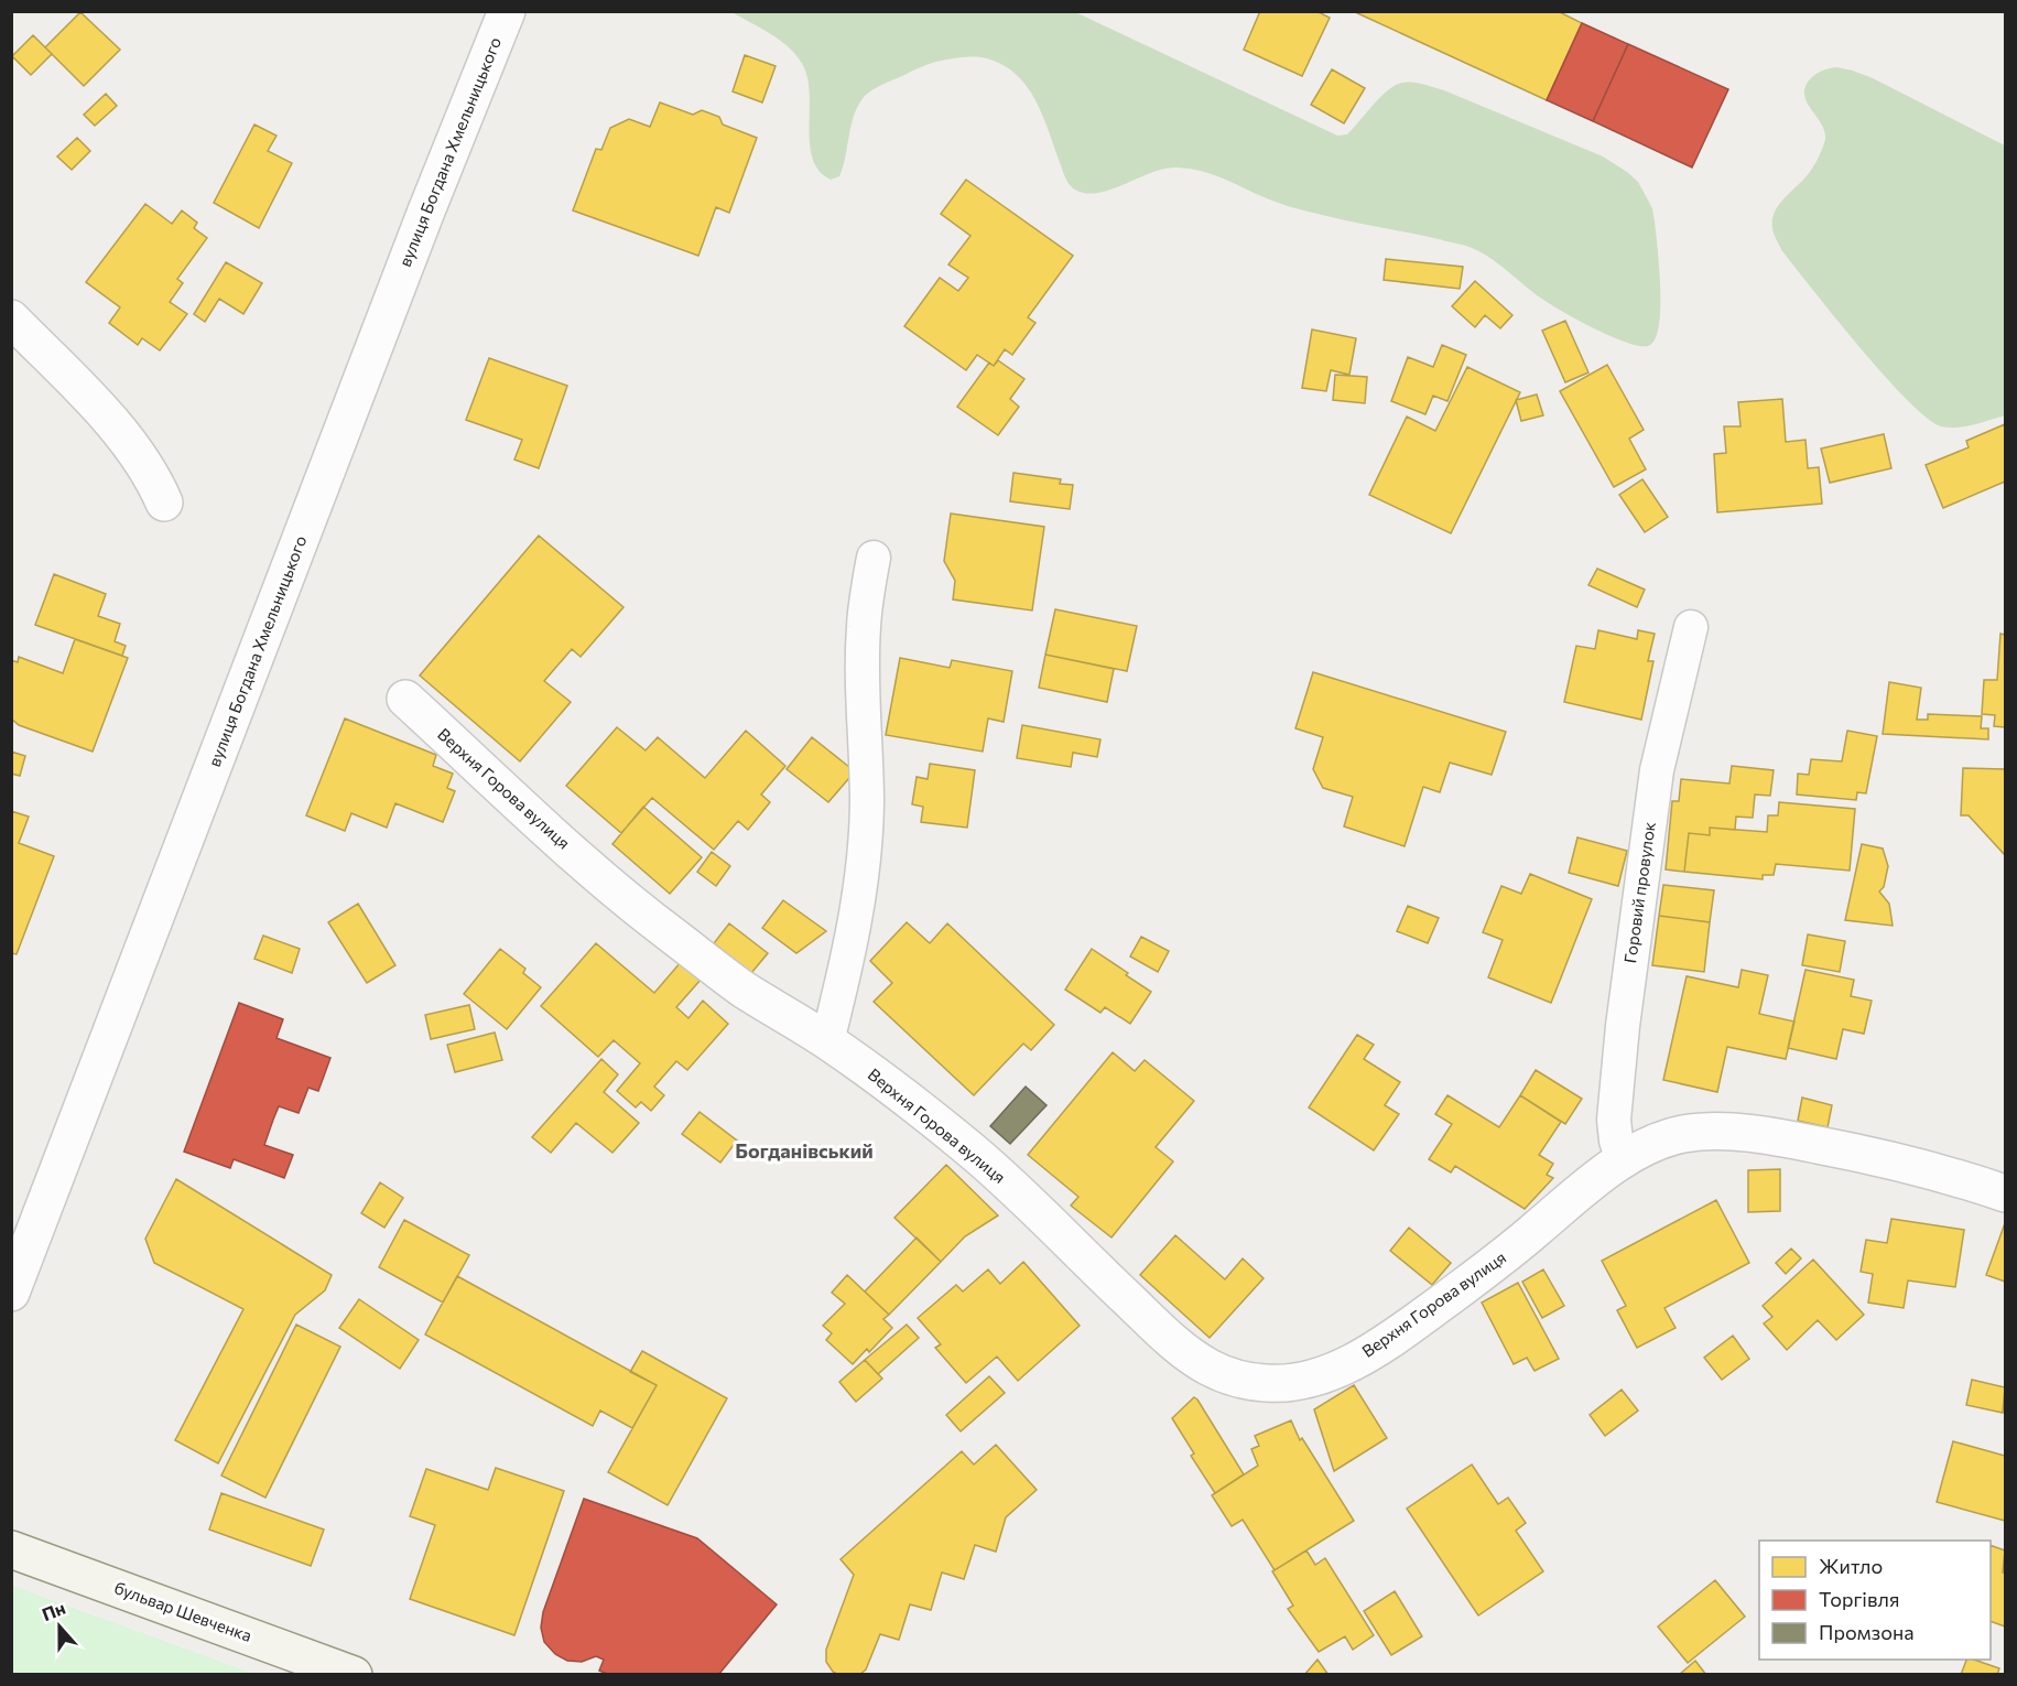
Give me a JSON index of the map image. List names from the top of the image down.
{
  "streets": {
    "main road": ["бульвар Шевченка"],
    "street": ["вулиця Богдана Хмельницького", "Верхня Горова вулиця"],
    "lane": ["Горовий провулок"]
  },
  "crossings": [
    ["Верхня Горова вулиця", "Горовий провулок"]
  ],
  "districts": ["Богданівський"],
  "legend": ["Житло", "Торгівля", "Промзона"],
  "north": "top"
}
